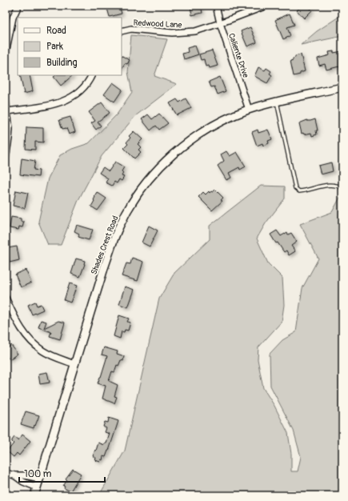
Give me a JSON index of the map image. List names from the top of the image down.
{
  "streets": {
    "street": ["Redwood Lane", "Caliente Drive", "Shades Crest Road"]
  },
  "crossings": [
    ["Redwood Lane", "Caliente Drive"],
    ["Caliente Drive", "Shades Crest Road"]
  ],
  "legend": ["Road", "Park", "Building"],
  "scale_bar": "100 m"
}
